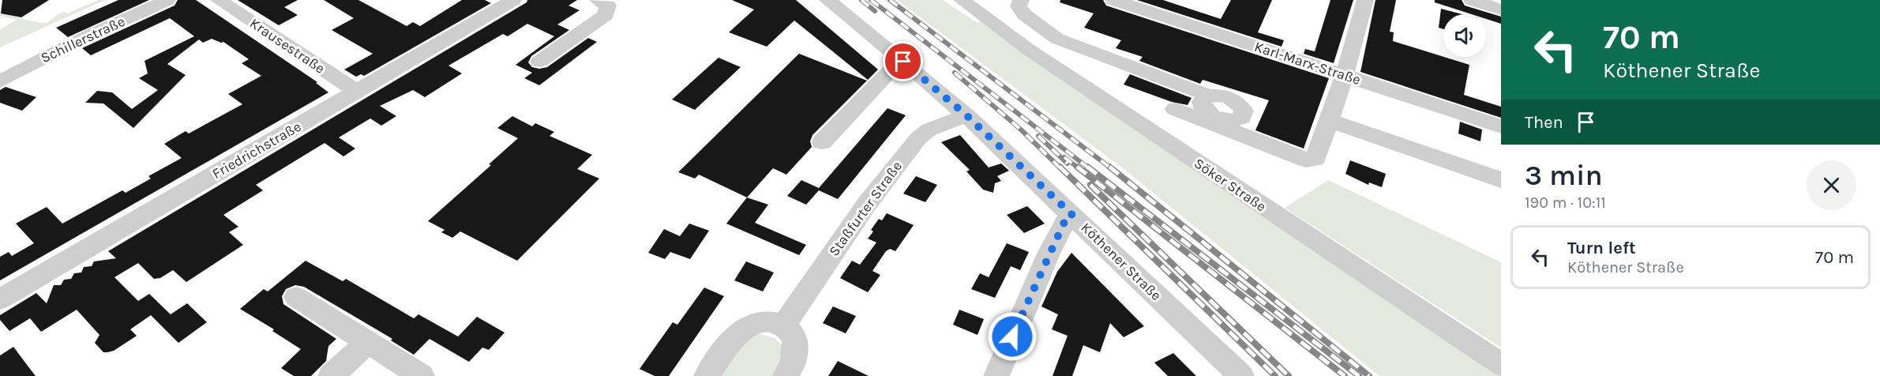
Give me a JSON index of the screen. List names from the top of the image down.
{
  "streets": {
    "street": [
      "Schillerstraße",
      "Krausestraße",
      "Karl-Marx-Straße",
      "Friedrichstraße",
      "Söker Straße",
      "Staßfurter Straße",
      "Köthener Straße"
    ]
  },
  "crossings": [
    ["Krausestraße", "Friedrichstraße"],
    ["Staßfurter Straße", "Köthener Straße"]
  ],
  "page": {
    "turn": ["70 m", "Köthener Straße"],
    "then": "Then",
    "heading": ["3 min", "190 m · 10:11"],
    "list": [
      {
        "name": "Turn left",
        "note": "Köthener Straße",
        "value": "70 m"
      }
    ]
  }
}
